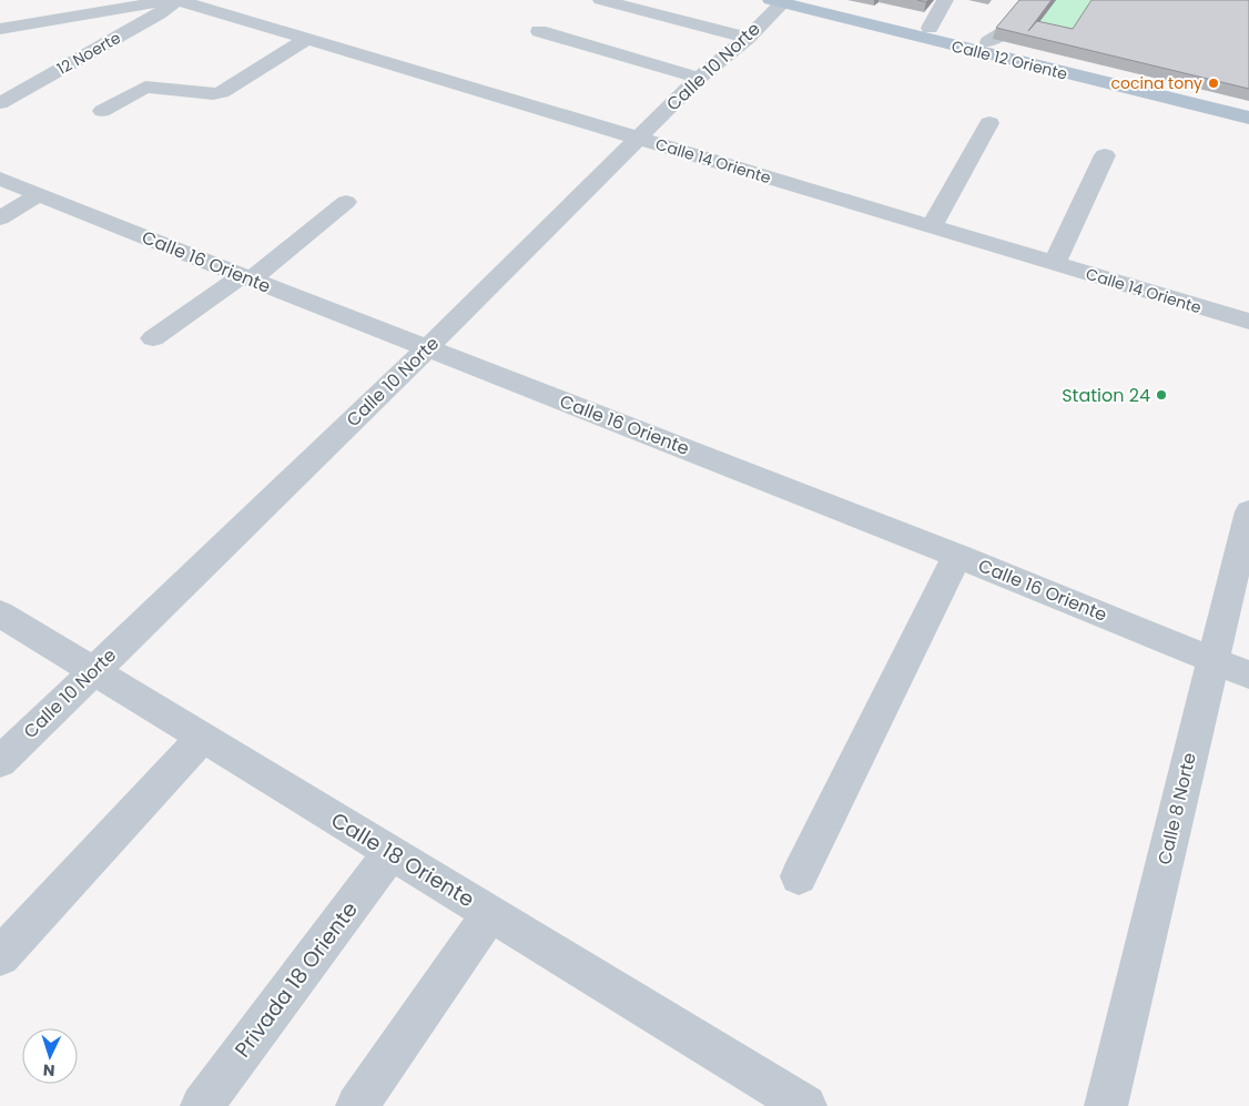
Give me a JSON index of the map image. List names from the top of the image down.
{
  "streets": {
    "main road": ["Calle 12 Oriente"],
    "street": [
      "12 Noerte",
      "Calle 10 Norte",
      "Calle 14 Oriente",
      "Calle 16 Oriente",
      "Calle 8 Norte",
      "Calle 18 Oriente",
      "Privada 18 Oriente"
    ]
  },
  "crossings": [
    ["12 Noerte", "Calle 14 Oriente"],
    ["Calle 12 Oriente", "Calle 10 Norte"],
    ["Calle 10 Norte", "Calle 14 Oriente"],
    ["Calle 10 Norte", "Calle 16 Oriente"],
    ["Calle 10 Norte", "Calle 18 Oriente"],
    ["Calle 16 Oriente", "Calle 8 Norte"],
    ["Calle 18 Oriente", "Privada 18 Oriente"]
  ],
  "places": ["cocina tony", "Station 24"],
  "north": "bottom"
}
